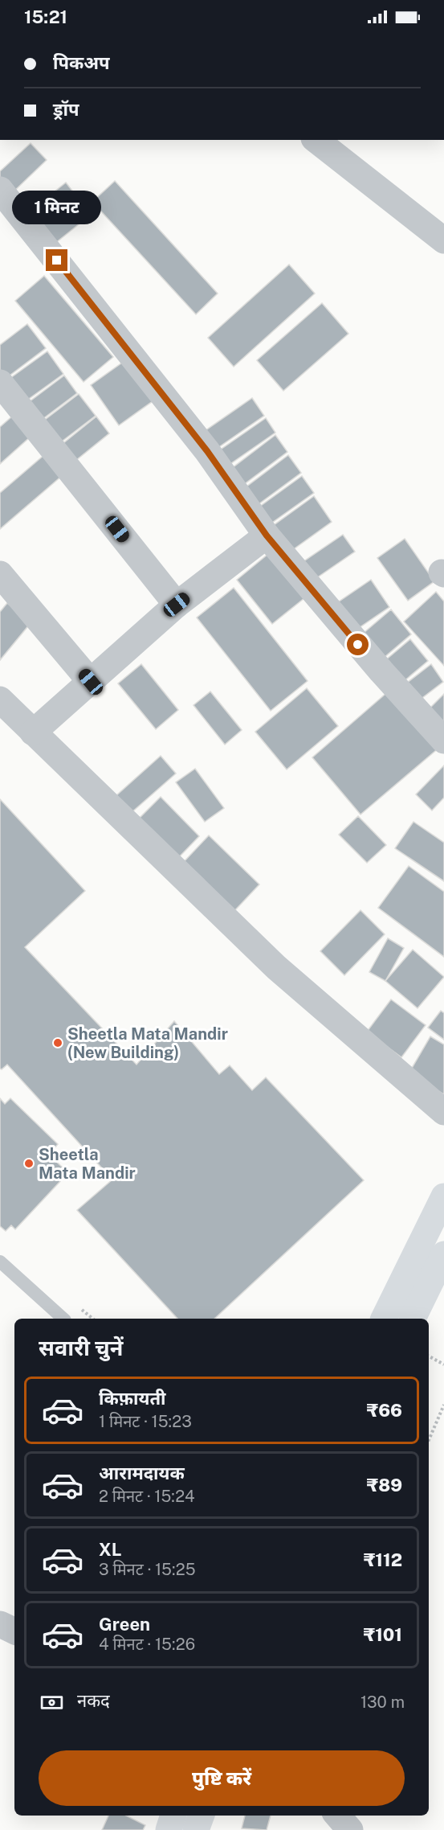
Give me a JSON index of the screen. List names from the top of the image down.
{
  "places": ["Sheetla Mata Mandir (New Building)", "Sheetla Mata Mandir"],
  "page": {
    "status": "15:21",
    "banner": ["पिकअप", "ड्रॉप"],
    "bubble": "1 मिनट",
    "heading": "सवारी चुनें",
    "list": [
      {
        "name": "किफ़ायती",
        "note": "1 मिनट · 15:23",
        "value": "₹66"
      },
      {
        "name": "आरामदायक",
        "note": "2 मिनट · 15:24",
        "value": "₹89"
      },
      {
        "name": "XL",
        "note": "3 मिनट · 15:25",
        "value": "₹112"
      },
      {
        "name": "Green",
        "note": "4 मिनट · 15:26",
        "value": "₹101"
      }
    ],
    "pay": ["नकद", "130 m"],
    "buttons": "पुष्टि करें"
  }
}
